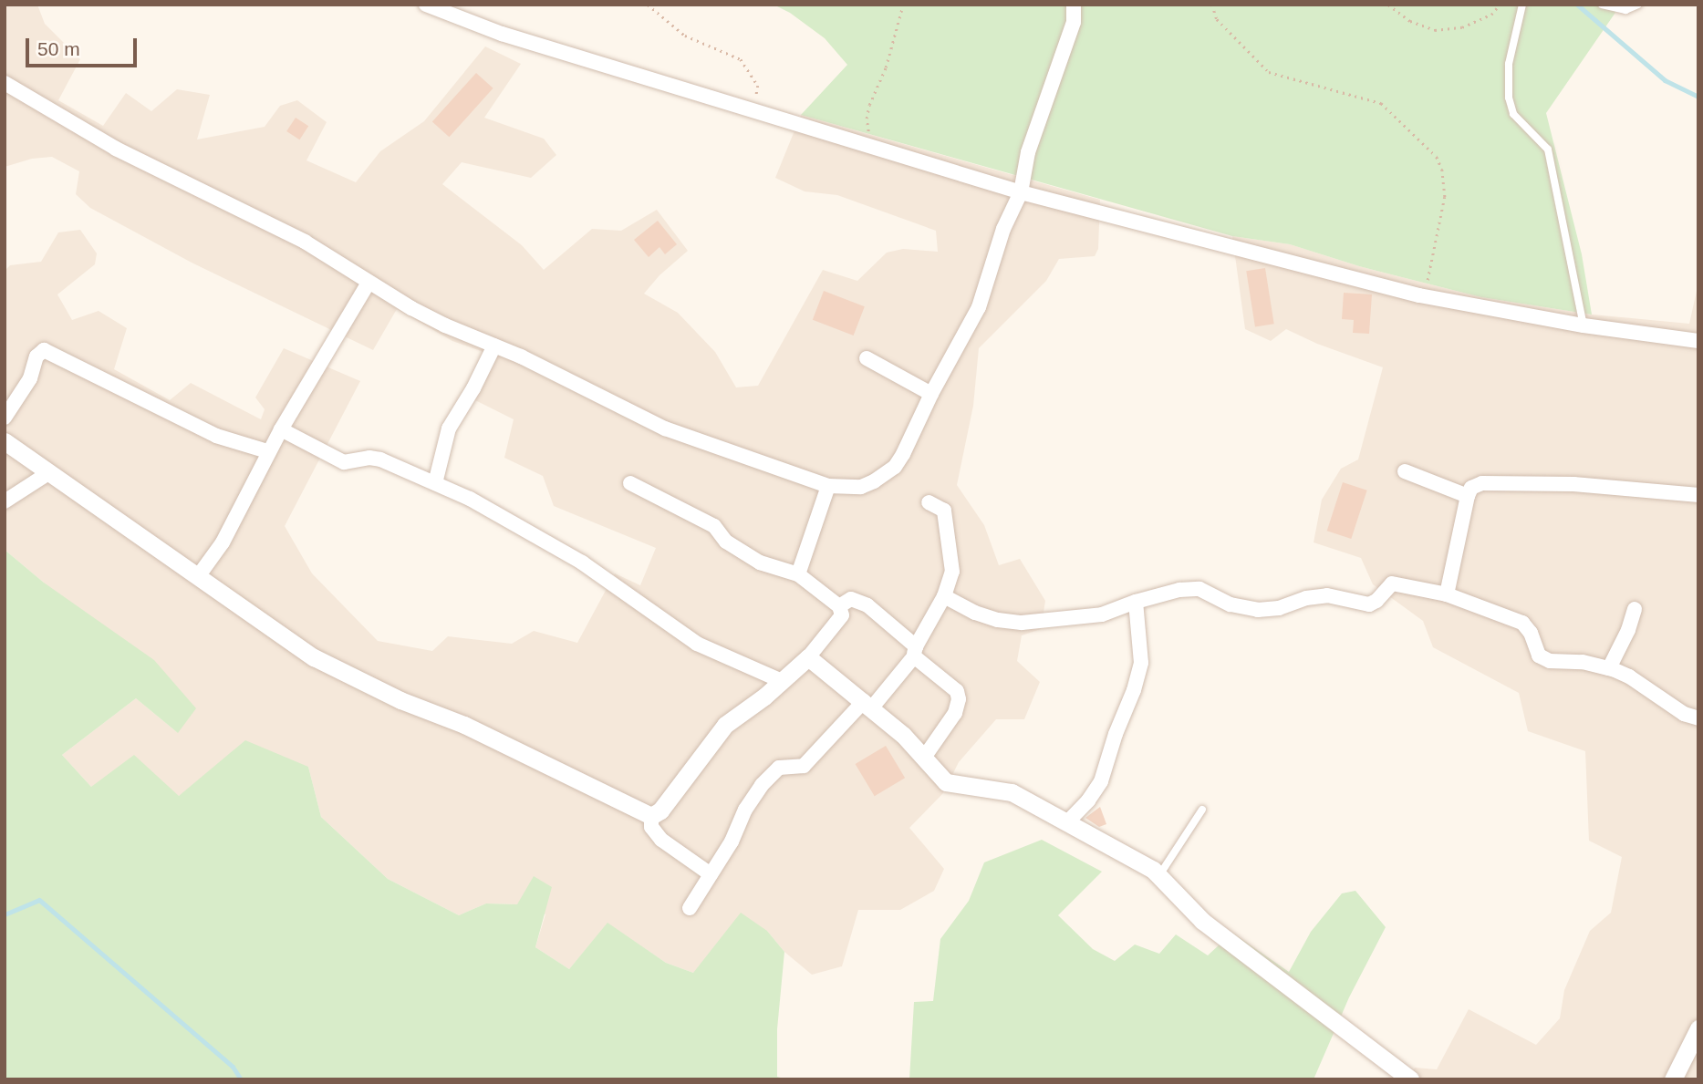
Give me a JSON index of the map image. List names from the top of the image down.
{
  "scale_bar": "50 m"
}
